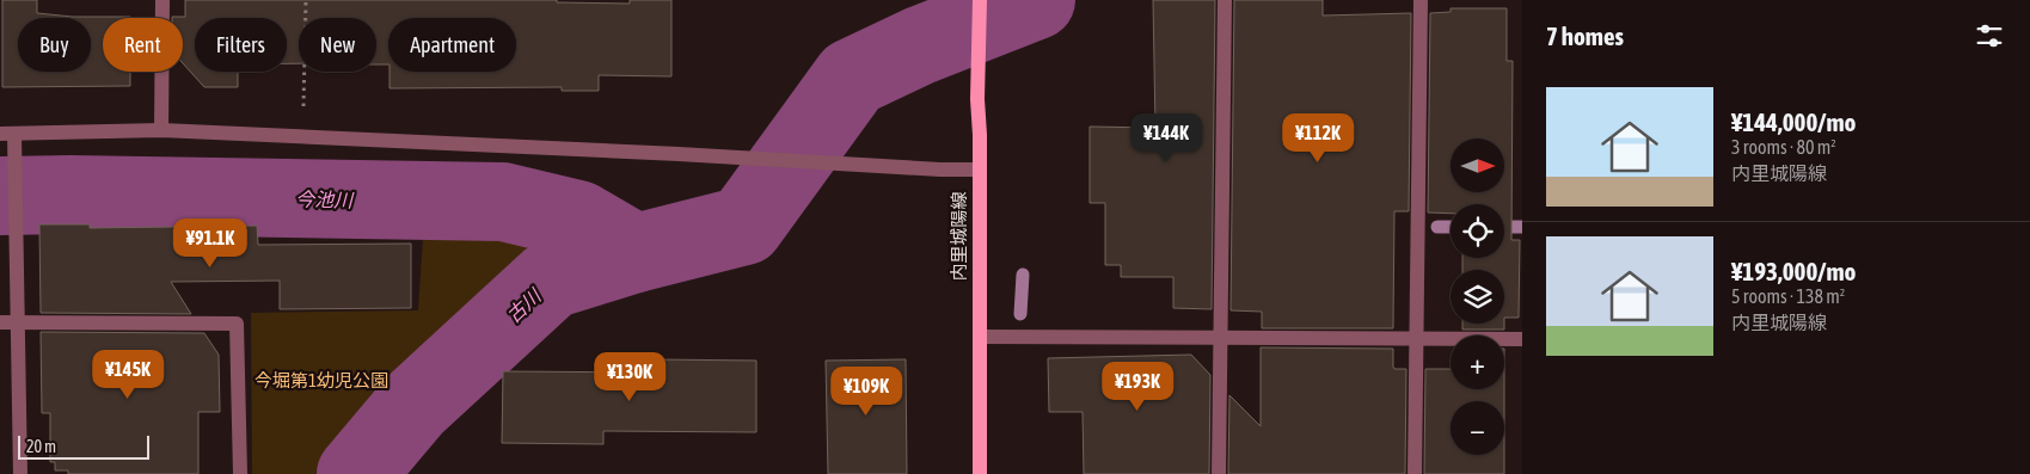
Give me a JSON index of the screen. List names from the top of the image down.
{
  "streets": {
    "main road": ["内里城陽線"]
  },
  "water": ["今池川", "古川"],
  "parks": ["今堀第1幼児公園"],
  "scale_bar": "20 m",
  "north": "right",
  "page": {
    "heading": "7 homes",
    "chip": [
      "Buy",
      "Rent",
      "Filters",
      "New",
      "Apartment"
    ],
    "list": [
      {
        "name": "¥144,000/mo",
        "note": "3 rooms · 80 m² · 内里城陽線"
      },
      {
        "name": "¥193,000/mo",
        "note": "5 rooms · 138 m² · 内里城陽線"
      }
    ],
    "price": [
      "¥144K",
      "¥112K",
      "¥91.1K",
      "¥145K",
      "¥130K",
      "¥193K",
      "¥109K"
    ],
    "map_buttons": ["+", "−"],
    "scale": "20 m"
  }
}
